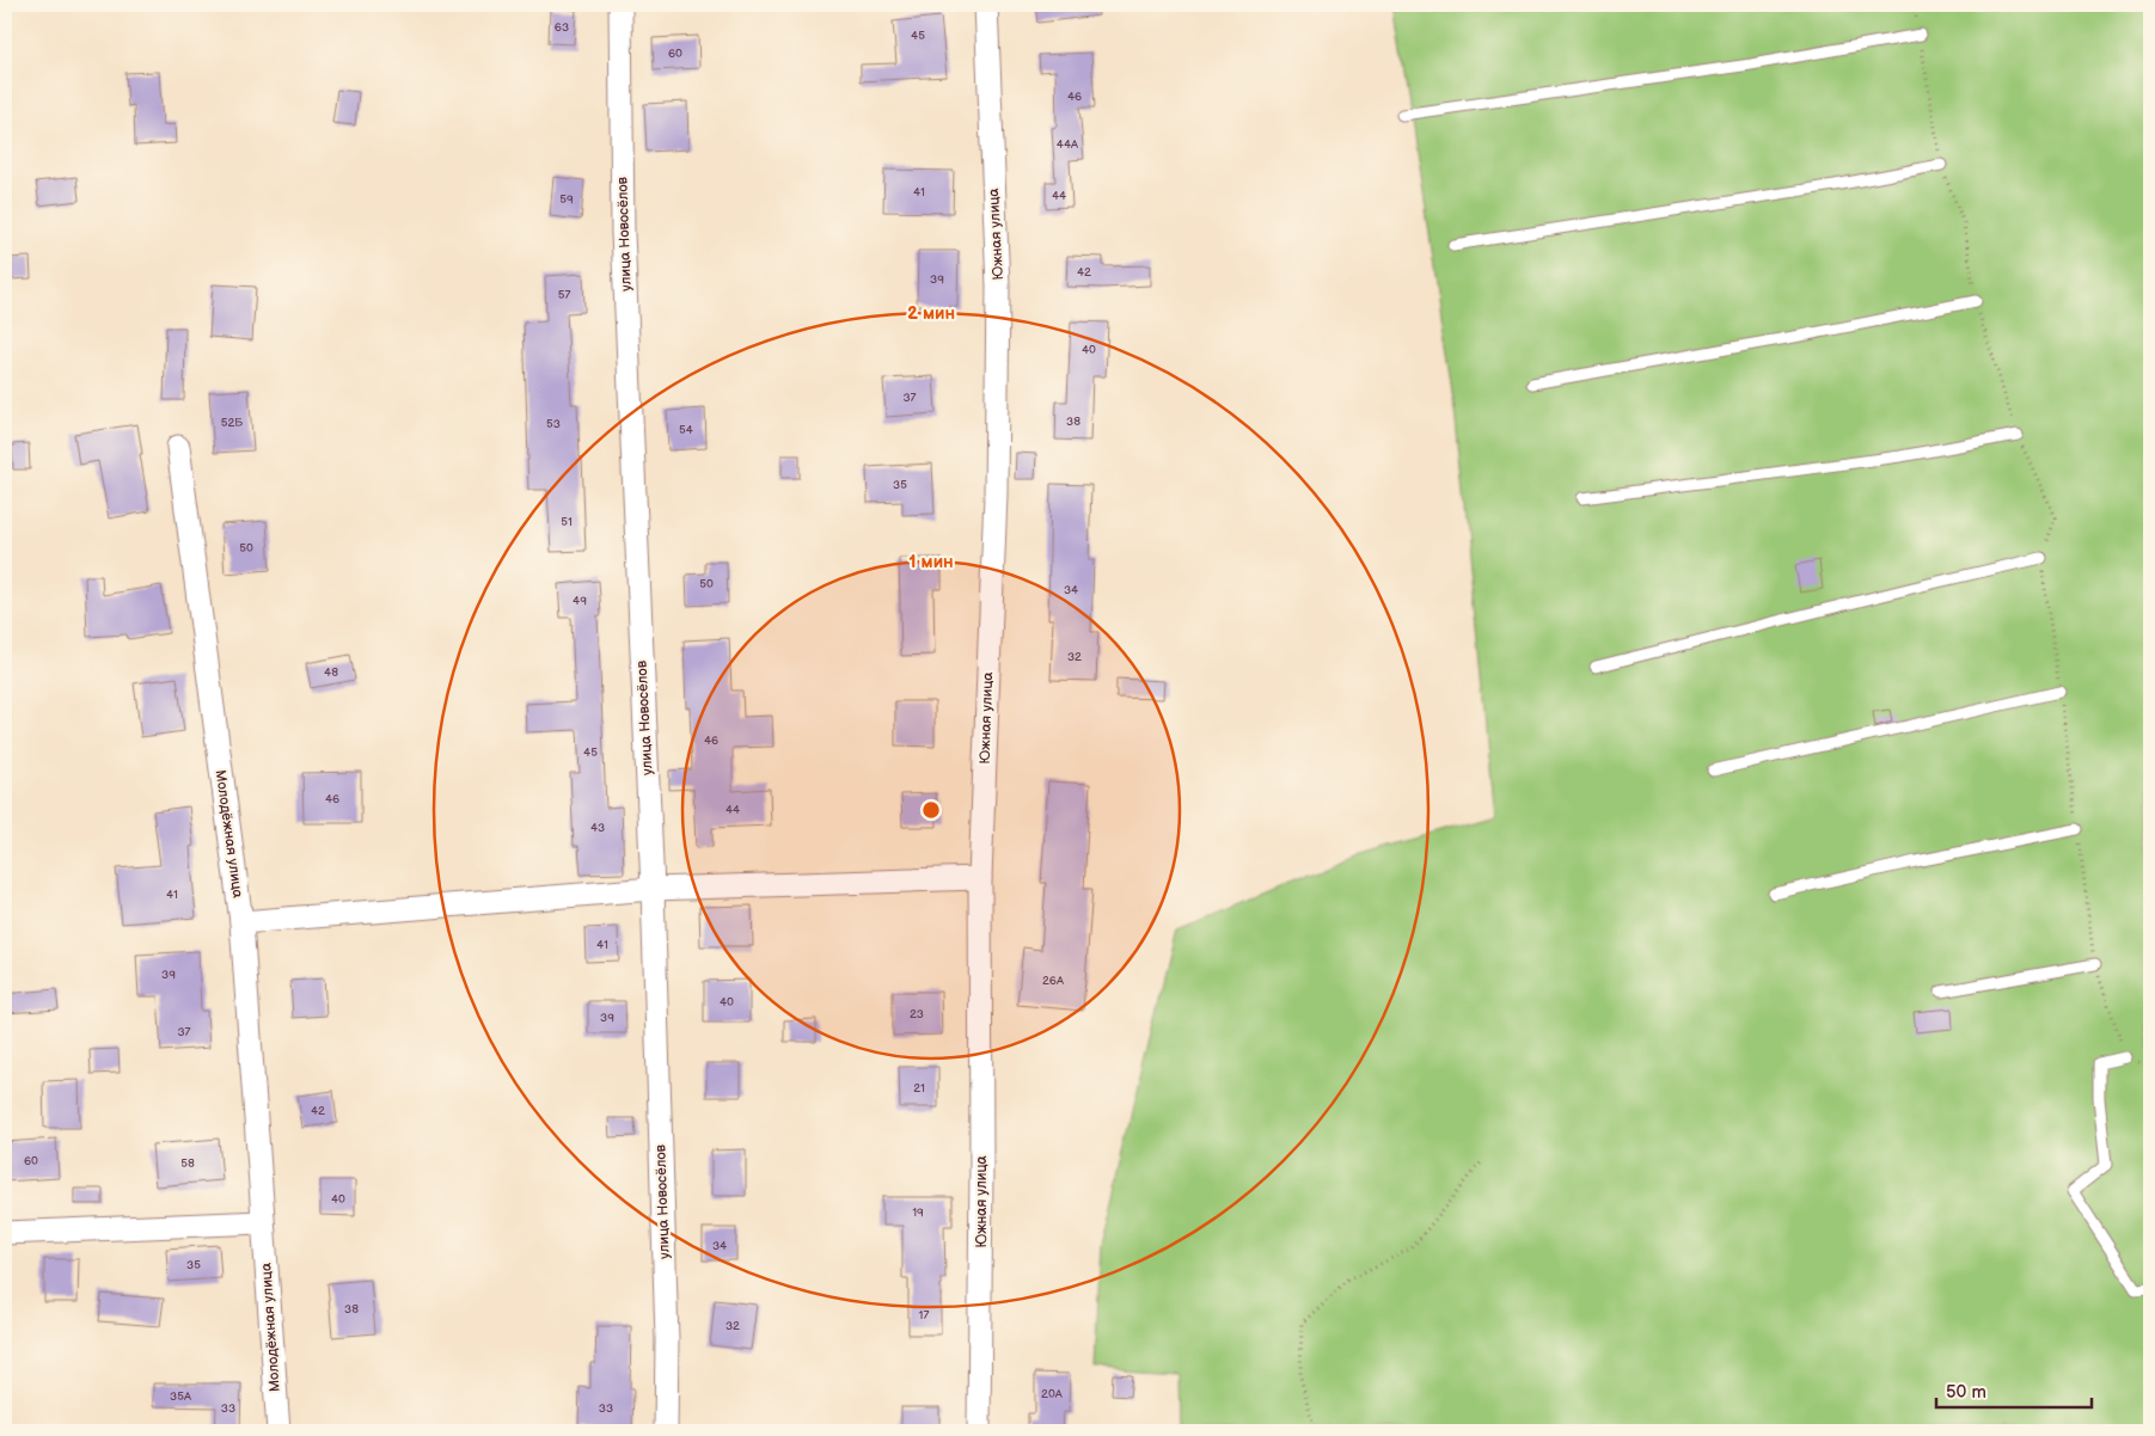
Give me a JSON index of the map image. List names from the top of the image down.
{
  "streets": {
    "street": ["улица Новосёлов", "Южная улица", "Молодёжная улица"]
  },
  "house_numbers": [
    "63",
    "45",
    "60",
    "46",
    "44А",
    "41",
    "44",
    "59",
    "42",
    "39",
    "57",
    "40",
    "37",
    "38",
    "52Б",
    "53",
    "54",
    "35",
    "51",
    "50",
    "50",
    "34",
    "49",
    "32",
    "48",
    "46",
    "45",
    "46",
    "44",
    "43",
    "41",
    "41",
    "39",
    "26А",
    "40",
    "23",
    "39",
    "37",
    "21",
    "42",
    "60",
    "58",
    "40",
    "19",
    "34",
    "35",
    "38",
    "17",
    "32",
    "20А",
    "35А",
    "33",
    "33"
  ],
  "scale_bar": "50 m",
  "rings": ["2 мин", "1 мин"]
}
